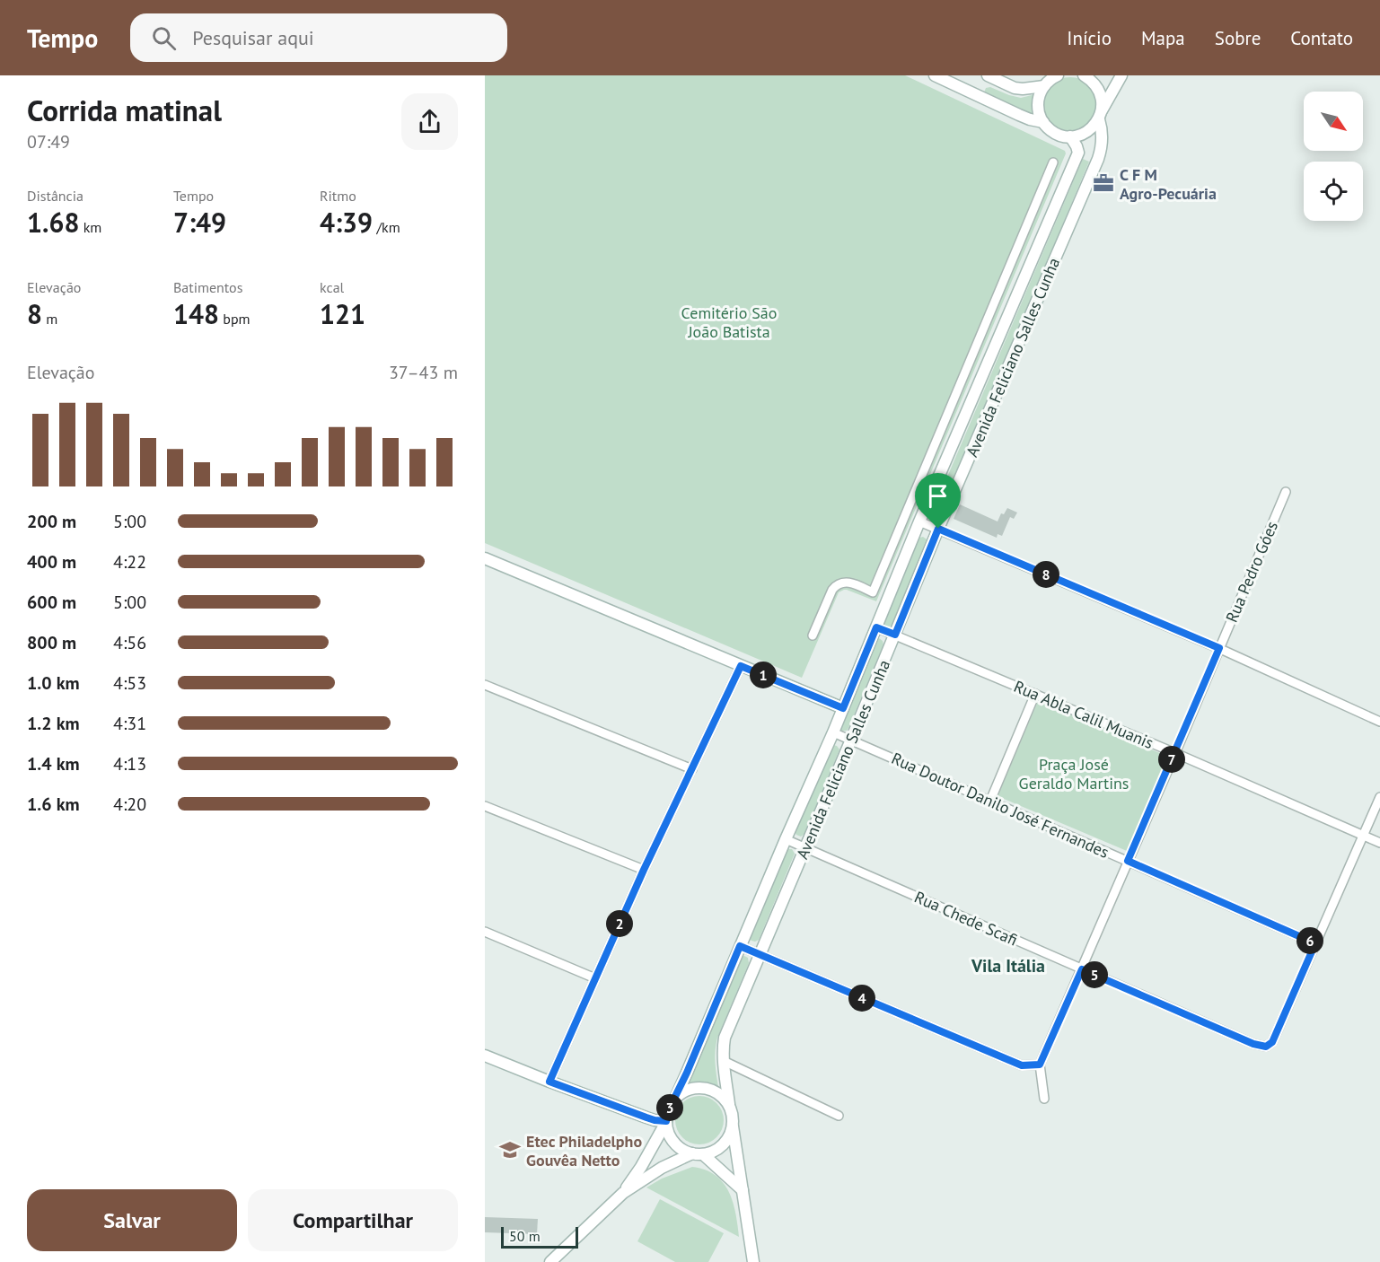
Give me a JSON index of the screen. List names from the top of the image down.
{
  "streets": {
    "main road": ["Avenida Feliciano Salles Cunha"],
    "street": [
      "Rua Pedro Góes",
      "Rua Abla Calil Muanis",
      "Rua Doutor Danilo José Fernandes",
      "Rua Chede Scafi"
    ]
  },
  "crossings": [
    ["Avenida Feliciano Salles Cunha", "Rua Abla Calil Muanis"],
    ["Avenida Feliciano Salles Cunha", "Rua Doutor Danilo José Fernandes"],
    ["Avenida Feliciano Salles Cunha", "Rua Chede Scafi"],
    ["Rua Pedro Góes", "Rua Abla Calil Muanis"],
    ["Rua Pedro Góes", "Rua Doutor Danilo José Fernandes"],
    ["Rua Pedro Góes", "Rua Chede Scafi"],
    ["Rua Doutor Danilo José Fernandes", "Rua Chede Scafi"]
  ],
  "districts": ["Vila Itália"],
  "parks": ["Cemitério São João Batista", "Praça José Geraldo Martins"],
  "places": {
    "office": ["C F M Agro-Pecuária"],
    "school or university": ["Etec Philadelpho Gouvêa Netto"]
  },
  "scale_bar": "50 m",
  "north": "bottom right",
  "page": {
    "header": "Tempo",
    "search": "Pesquisar aqui",
    "nav": [
      "Início",
      "Mapa",
      "Sobre",
      "Contato"
    ],
    "heading": ["Corrida matinal", "07:49"],
    "stats": [
      ["Distância", "1.68 km"],
      ["Tempo", "7:49"],
      ["Ritmo", "4:39 /km"],
      ["Elevação", "8 m"],
      ["Batimentos", "148 bpm"],
      ["kcal", "121"]
    ],
    "chart": ["Elevação", "37–43 m"],
    "list": [
      {
        "name": "200 m",
        "note": "5:00"
      },
      {
        "name": "400 m",
        "note": "4:22"
      },
      {
        "name": "600 m",
        "note": "5:00"
      },
      {
        "name": "800 m",
        "note": "4:56"
      },
      {
        "name": "1.0 km",
        "note": "4:53"
      },
      {
        "name": "1.2 km",
        "note": "4:31"
      },
      {
        "name": "1.4 km",
        "note": "4:13"
      },
      {
        "name": "1.6 km",
        "note": "4:20"
      }
    ],
    "pins": [
      "8",
      "1",
      "7",
      "2",
      "6",
      "5",
      "4",
      "3"
    ],
    "buttons": ["Salvar", "Compartilhar"],
    "scale": "50 m"
  }
}
